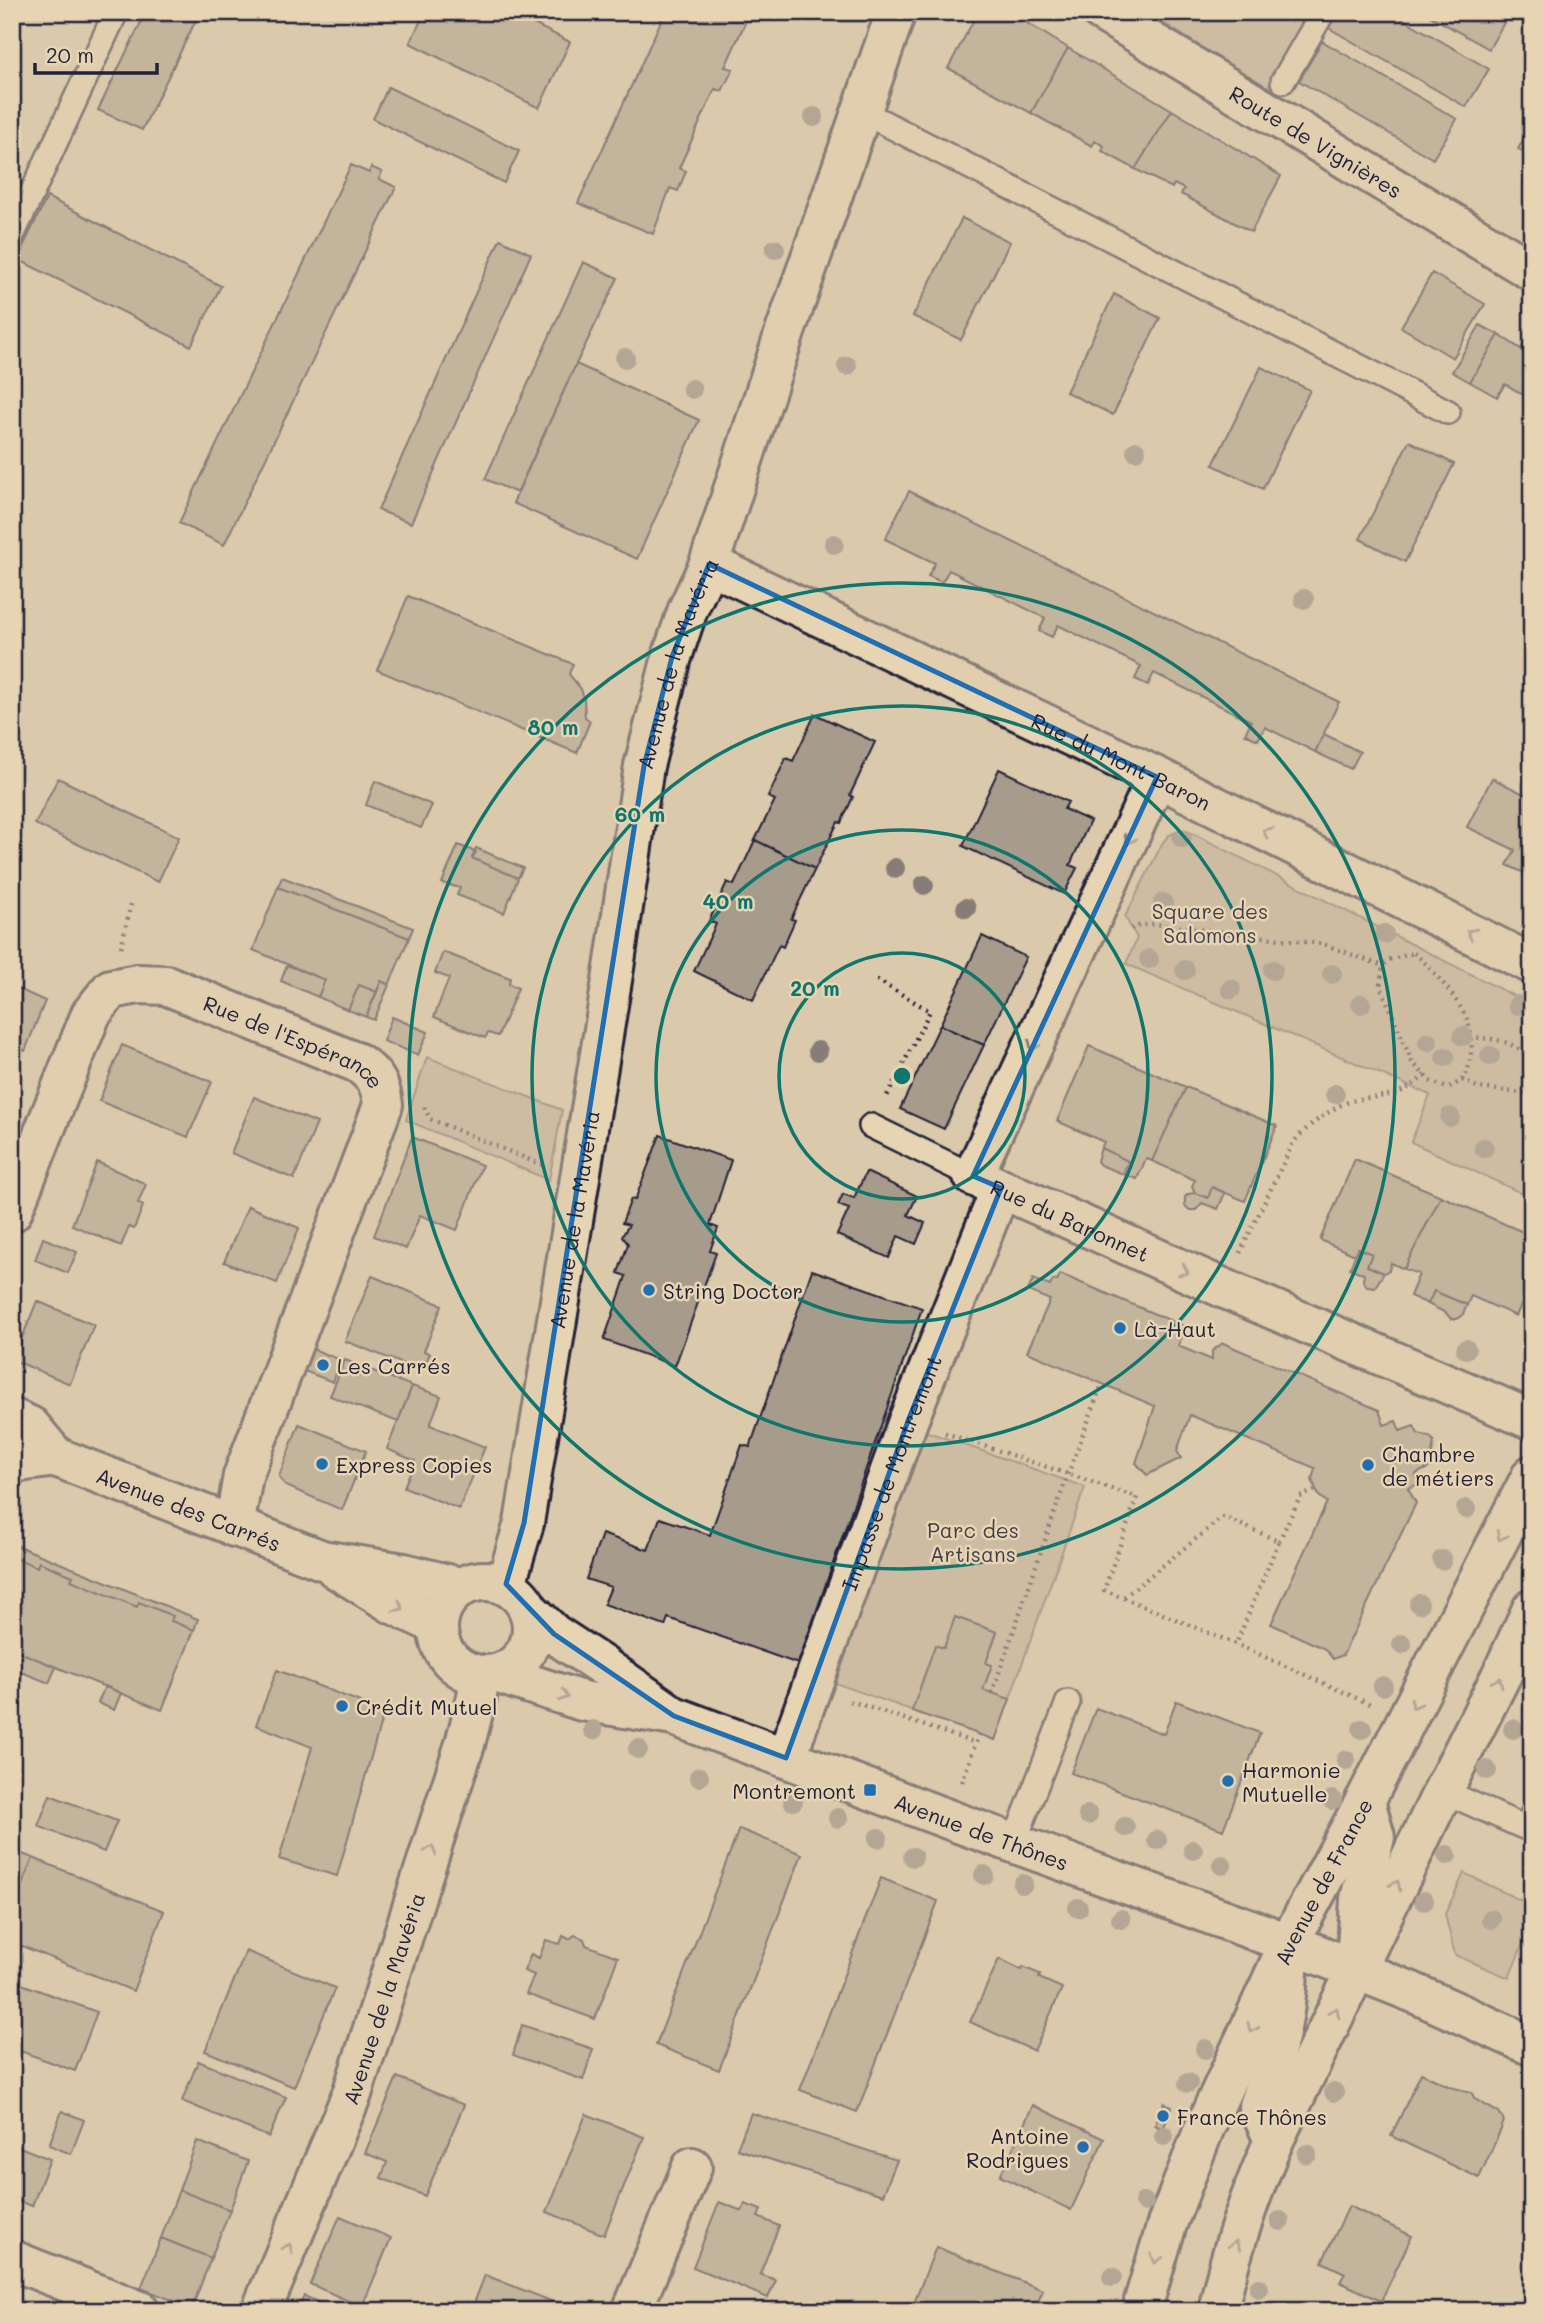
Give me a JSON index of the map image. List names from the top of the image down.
{
  "streets": {
    "street": [
      "Route de Vignières",
      "Avenue de la Mavéria",
      "Rue du Mont-Baron",
      "Rue de l'Espérance",
      "Rue du Baronnet",
      "Impasse de Montremont",
      "Avenue des Carrés",
      "Avenue de Thônes",
      "Avenue de France"
    ]
  },
  "crossings": [
    ["Avenue de la Mavéria", "Rue du Mont-Baron"],
    ["Avenue de la Mavéria", "Avenue des Carrés"],
    ["Avenue de la Mavéria", "Avenue de Thônes"],
    ["Rue du Mont-Baron", "Rue du Baronnet"],
    ["Rue de l'Espérance", "Avenue des Carrés"],
    ["Rue du Baronnet", "Impasse de Montremont"],
    ["Impasse de Montremont", "Avenue de Thônes"],
    ["Avenue des Carrés", "Avenue de Thônes"],
    ["Avenue de Thônes", "Avenue de France"]
  ],
  "one_way": ["Rue du Mont-Baron"],
  "parks": ["Square des Salomons", "Parc des Artisans"],
  "places": {
    "other": [
      "String Doctor",
      "Là-Haut",
      "Les Carrés",
      "Express Copies",
      "Chambre de métiers",
      "Crédit Mutuel",
      "Harmonie Mutuelle",
      "France Thônes",
      "Antoine Rodrigues"
    ],
    "transit": ["Montremont"]
  },
  "scale_bar": "20 m",
  "rings": [
    "80 m",
    "60 m",
    "40 m",
    "20 m"
  ]
}
